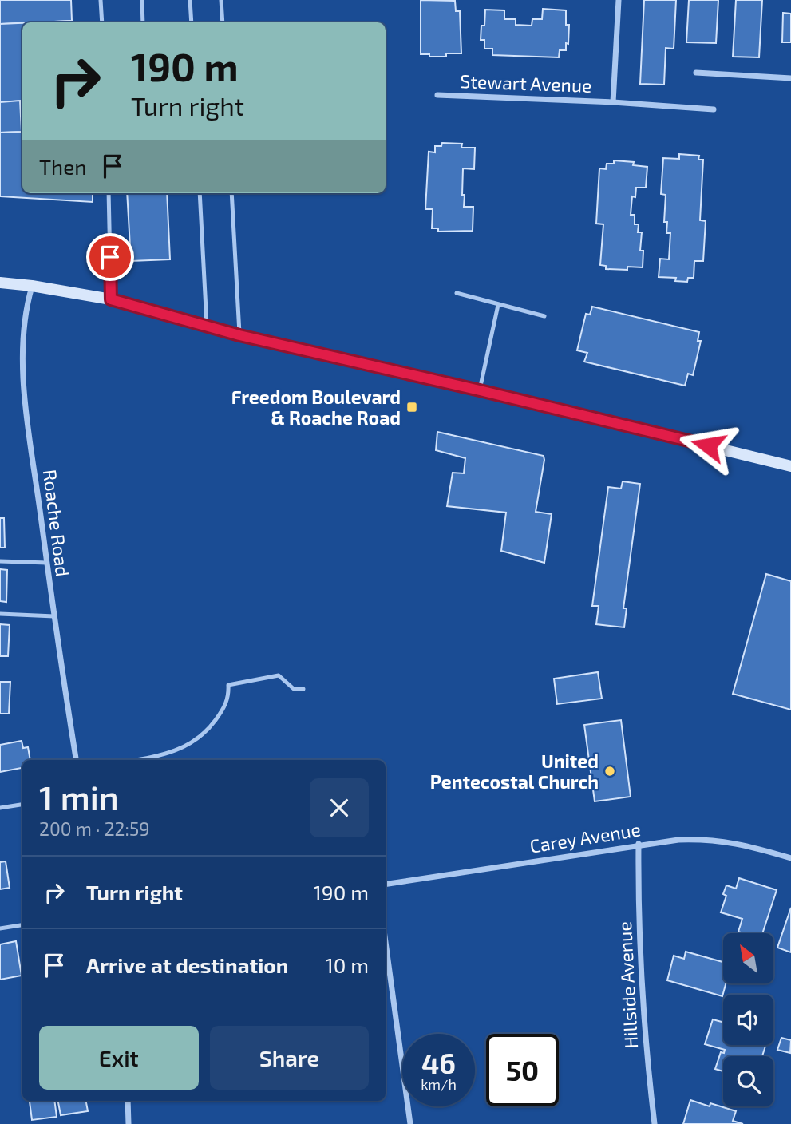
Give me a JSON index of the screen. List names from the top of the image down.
{
  "streets": {
    "street": [
      "Stewart Avenue",
      "Roache Road",
      "Carey Avenue",
      "Hillside Avenue"
    ]
  },
  "crossings": [
    ["Carey Avenue", "Hillside Avenue"]
  ],
  "places": {
    "transit": ["Freedom Boulevard & Roache Road"],
    "other": ["United Pentecostal Church"]
  },
  "north": "top left",
  "page": {
    "turn": ["190 m", "Turn right"],
    "then": "Then",
    "heading": ["1 min", "200 m · 22:59"],
    "list": [
      {
        "name": "Turn right",
        "value": "190 m"
      },
      {
        "name": "Arrive at destination",
        "value": "10 m"
      }
    ],
    "buttons": ["Exit", "Share"],
    "speed": "46 km/h",
    "limit": "50"
  }
}
